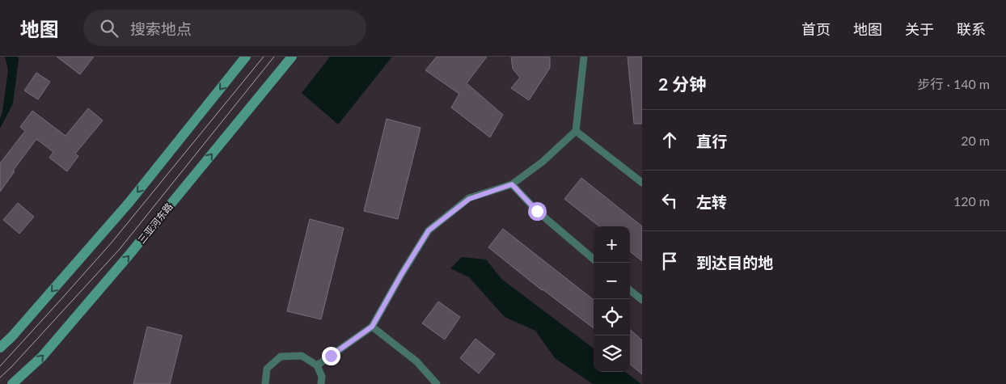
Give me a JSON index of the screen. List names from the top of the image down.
{
  "streets": {
    "main road": ["三亚河东路"]
  },
  "page": {
    "header": "地图",
    "search": "搜索地点",
    "nav": [
      "首页",
      "地图",
      "关于",
      "联系"
    ],
    "heading": ["2 分钟", "步行 · 140 m"],
    "list": [
      ["直行", "20 m"],
      ["左转", "120 m"],
      "到达目的地"
    ],
    "map_buttons": ["+", "−"]
  }
}
